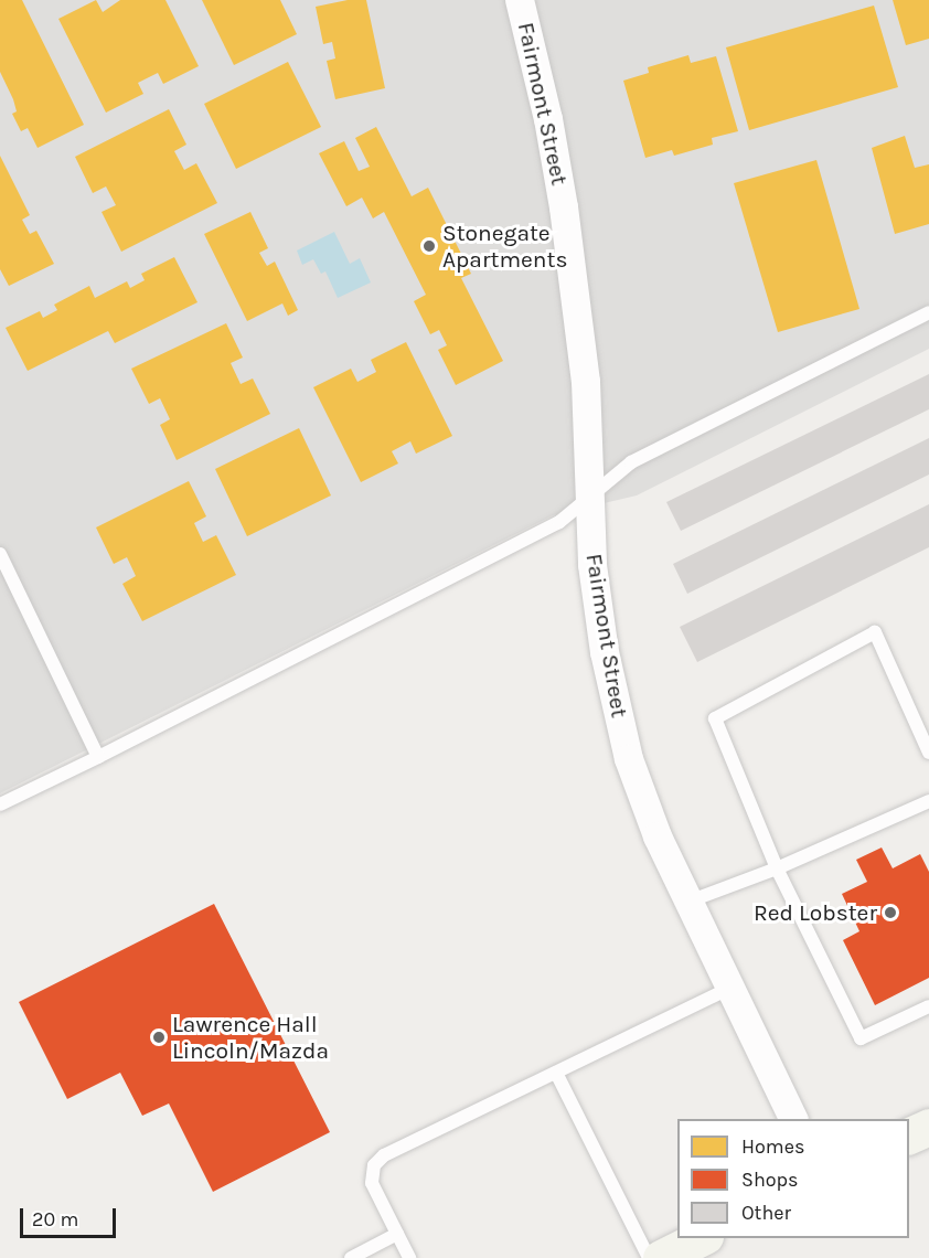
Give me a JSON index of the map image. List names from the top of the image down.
{
  "streets": {
    "street": ["Fairmont Street"]
  },
  "places": ["Stonegate Apartments", "Red Lobster", "Lawrence Hall Lincoln/Mazda"],
  "legend": ["Homes", "Shops", "Other"],
  "scale_bar": "20 m"
}
